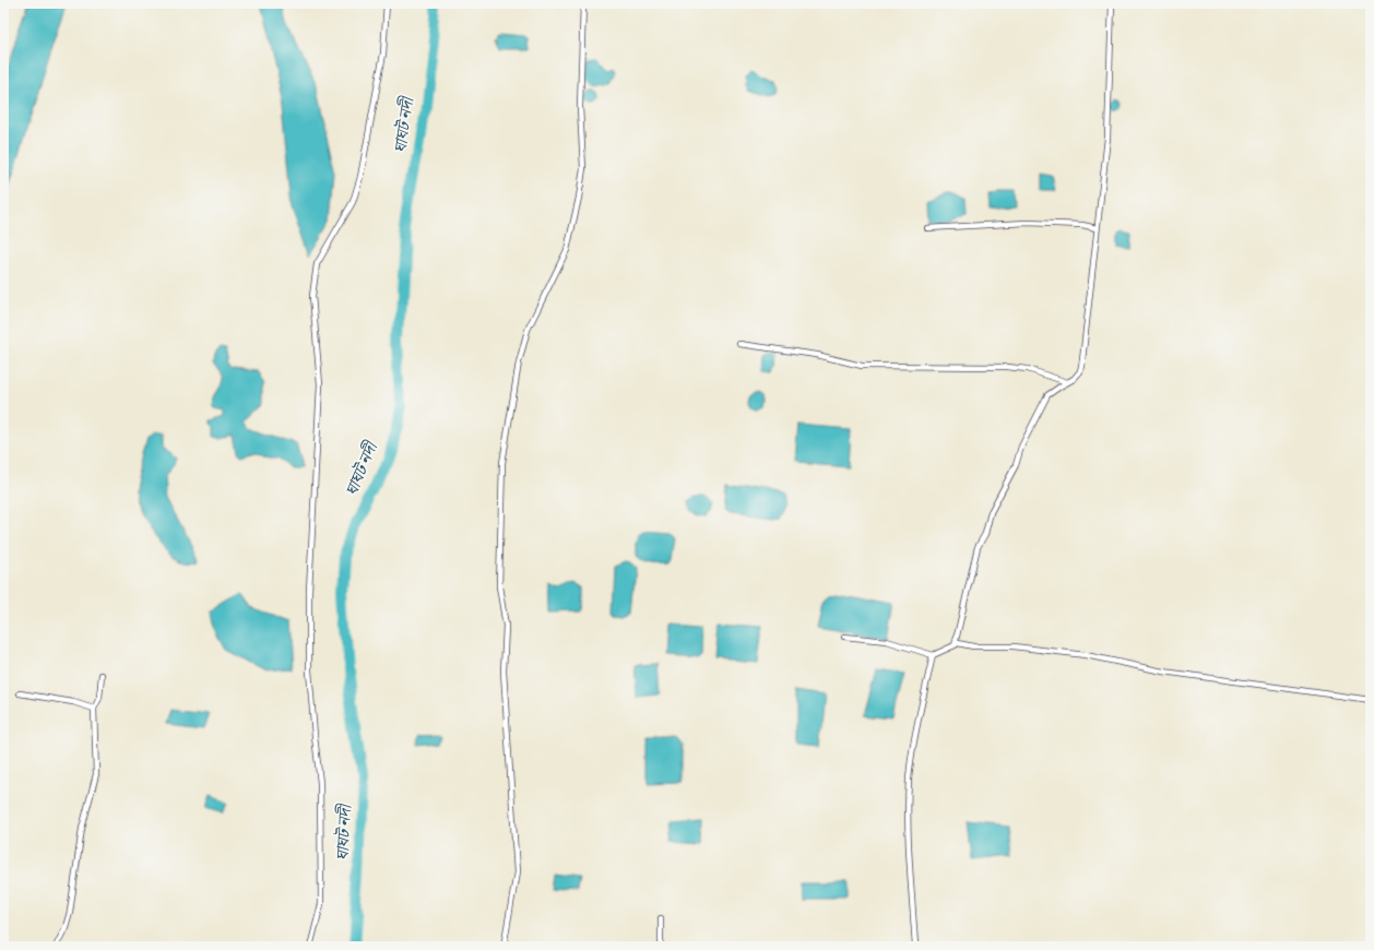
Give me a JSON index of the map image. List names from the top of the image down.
{
  "water": ["ঘাঘট নদী"]
}
